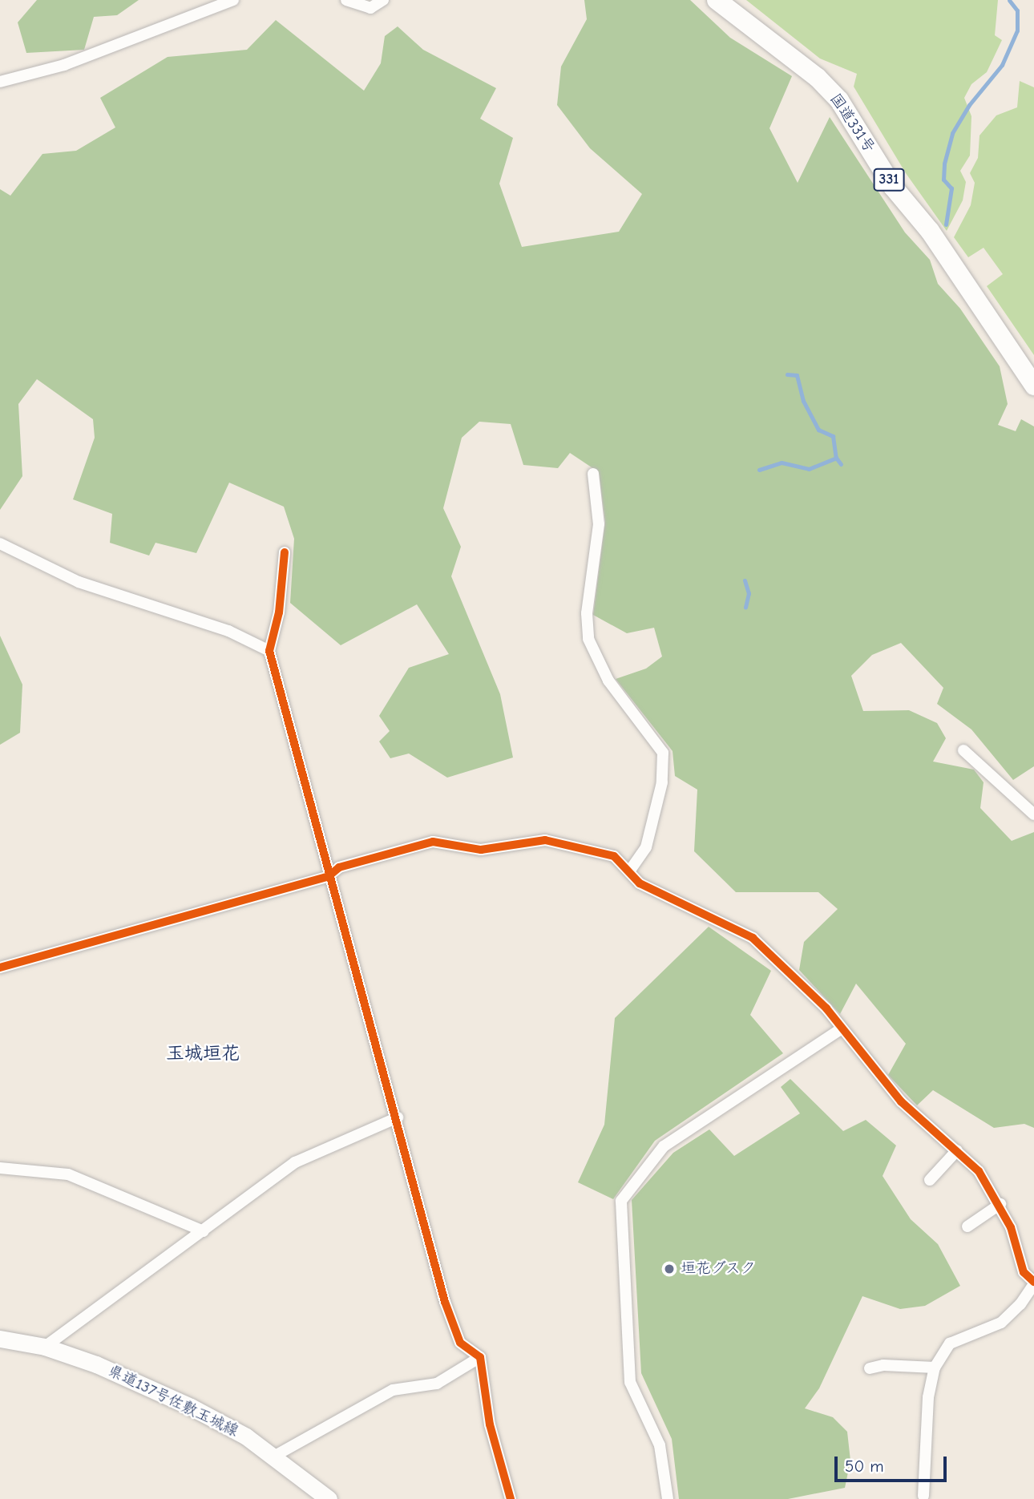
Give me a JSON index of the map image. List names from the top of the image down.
{
  "streets": {
    "highway": ["国道331号", "331"],
    "main road": ["県道137号佐敷玉城線"]
  },
  "districts": ["玉城垣花"],
  "places": ["垣花グスク"],
  "scale_bar": "50 m"
}
